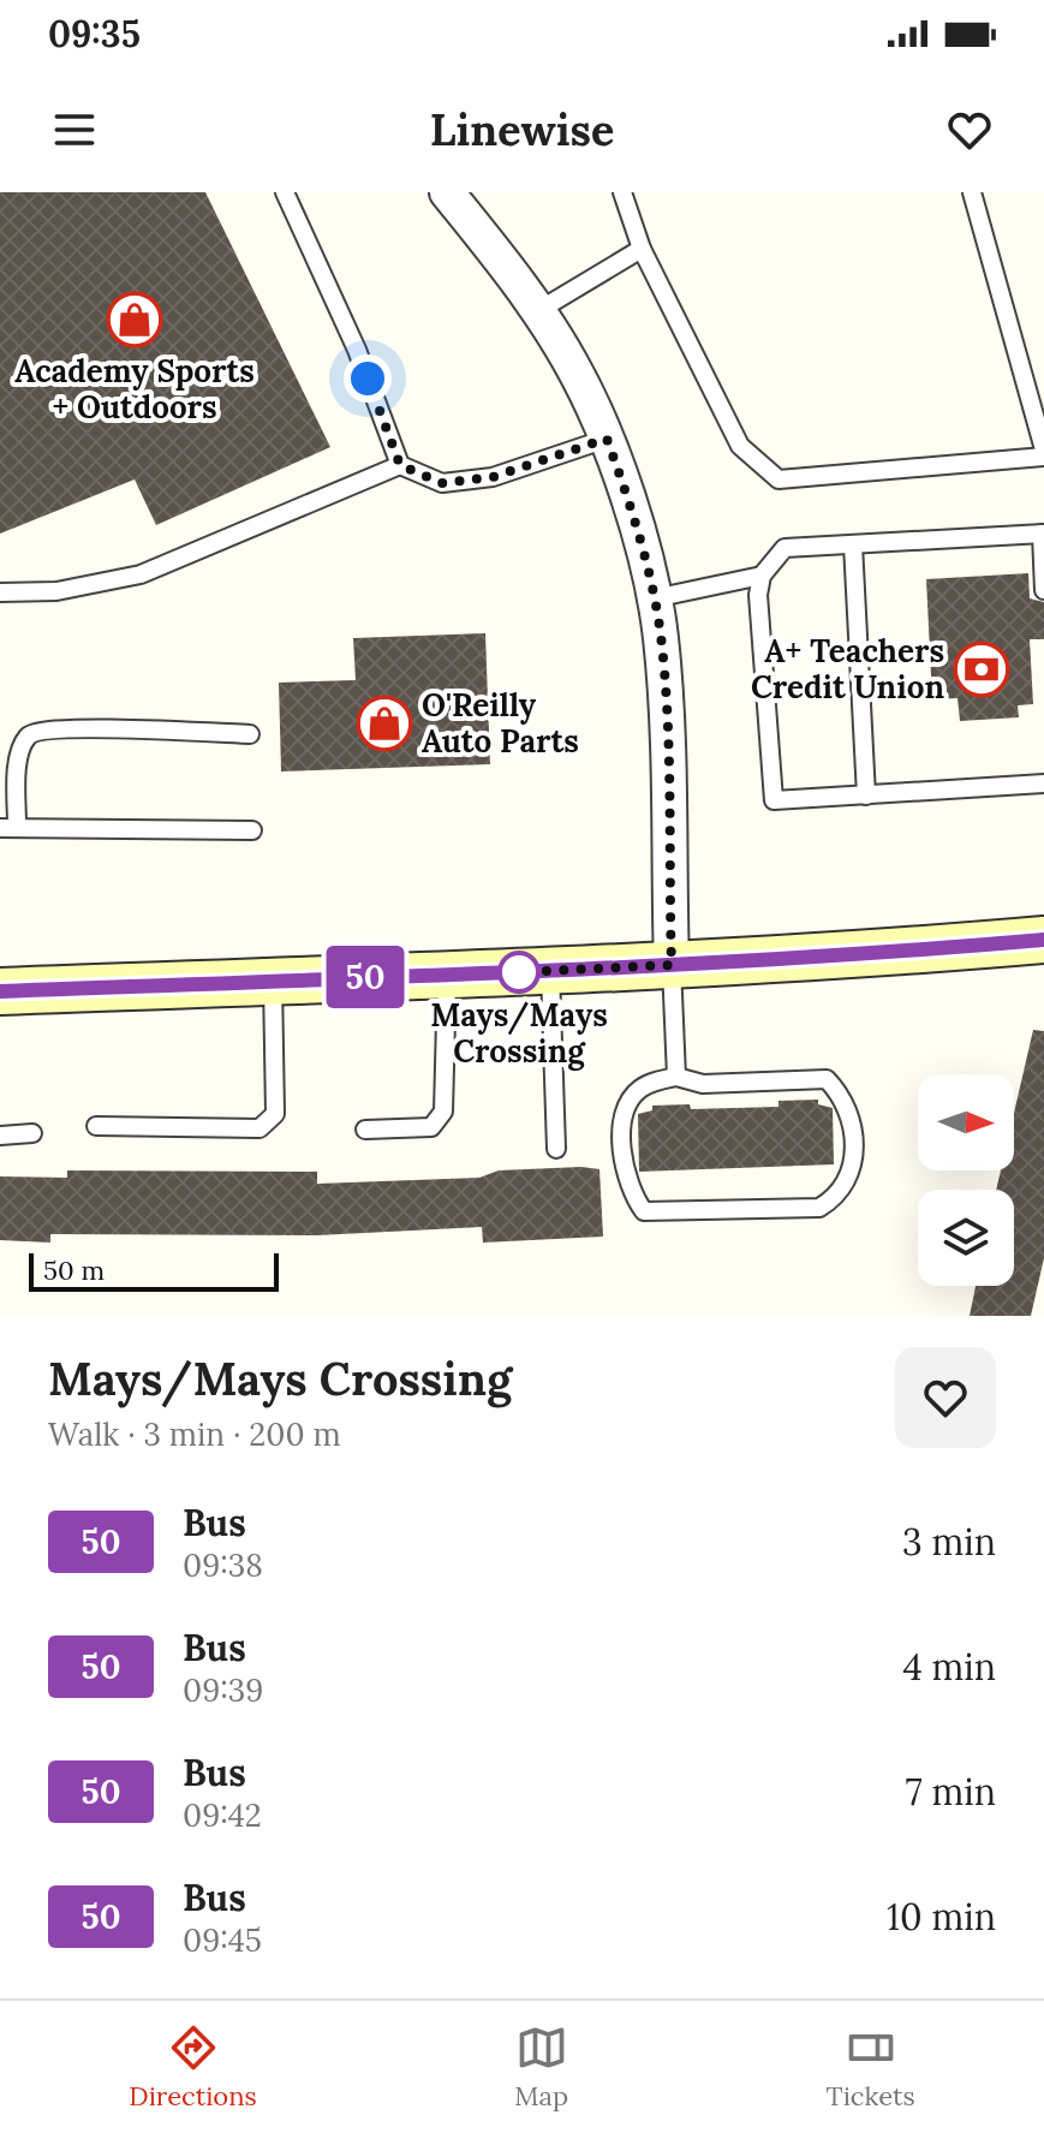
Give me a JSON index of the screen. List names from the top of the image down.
{
  "places": {
    "shop": ["Academy Sports + Outdoors", "O'Reilly Auto Parts"],
    "bank": ["A+ Teachers Credit Union"],
    "other": ["Mays/Mays Crossing"]
  },
  "lines": ["bus line 50"],
  "scale_bar": "50 m",
  "north": "right",
  "page": {
    "status": "09:35",
    "header": "Linewise",
    "on_map": "50",
    "scale": "50 m",
    "heading": ["Mays/Mays Crossing", "Walk · 3 min · 200 m"],
    "list": [
      {
        "mark": "50",
        "name": "Bus",
        "note": "09:38",
        "value": "3 min"
      },
      {
        "mark": "50",
        "name": "Bus",
        "note": "09:39",
        "value": "4 min"
      },
      {
        "mark": "50",
        "name": "Bus",
        "note": "09:42",
        "value": "7 min"
      },
      {
        "mark": "50",
        "name": "Bus",
        "note": "09:45",
        "value": "10 min"
      }
    ],
    "tabs": ["Directions", "Map", "Tickets"]
  }
}
